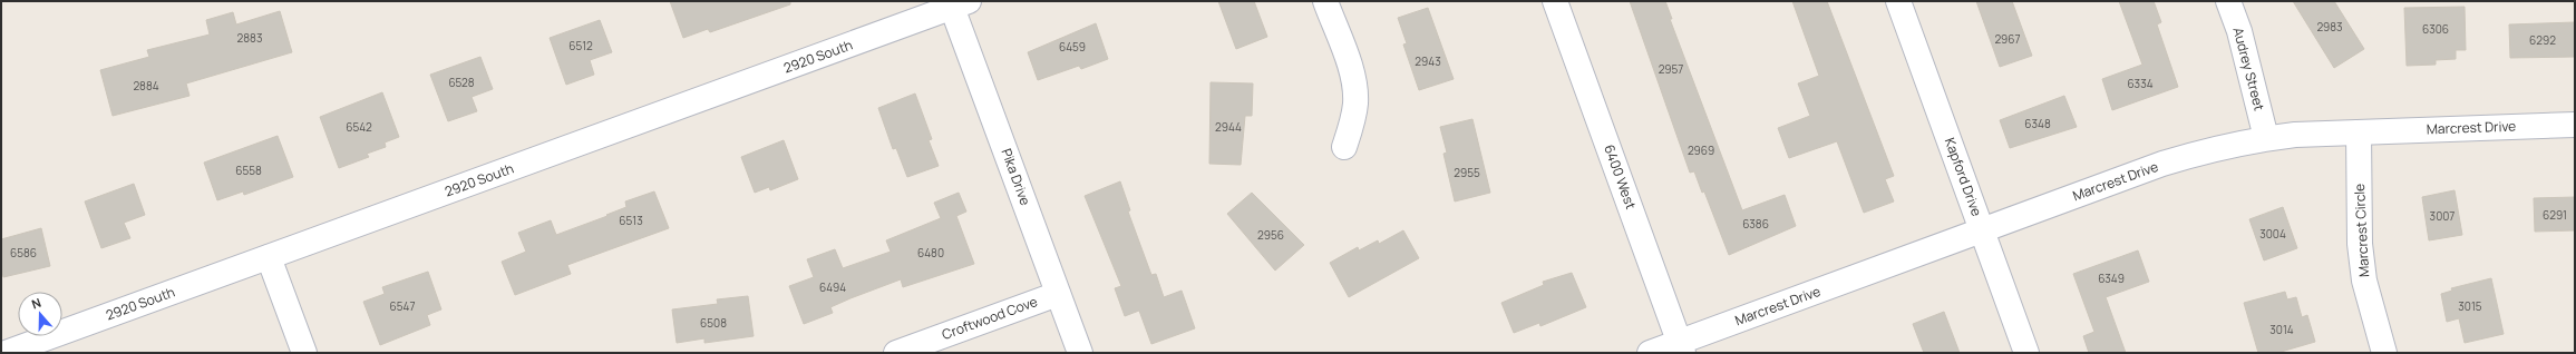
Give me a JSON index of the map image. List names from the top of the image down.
{
  "streets": {
    "street": [
      "2920 South",
      "Audrey Street",
      "Marcrest Drive",
      "Pika Drive",
      "6400 West",
      "Kapford Drive",
      "Marcrest Circle",
      "Croftwood Cove"
    ]
  },
  "crossings": [
    ["2920 South", "Pika Drive"],
    ["Audrey Street", "Marcrest Drive"],
    ["Marcrest Drive", "6400 West"],
    ["Marcrest Drive", "Kapford Drive"],
    ["Marcrest Drive", "Marcrest Circle"],
    ["Pika Drive", "Croftwood Cove"]
  ],
  "house_numbers": [
    "2983",
    "6306",
    "2883",
    "2967",
    "6292",
    "6512",
    "6459",
    "2943",
    "2957",
    "6528",
    "6334",
    "2884",
    "6348",
    "6542",
    "2944",
    "2969",
    "6558",
    "2955",
    "6291",
    "3007",
    "6513",
    "6386",
    "3004",
    "2956",
    "6586",
    "6480",
    "6349",
    "6494",
    "6547",
    "3015",
    "6508",
    "3014"
  ],
  "north": "top"
}
